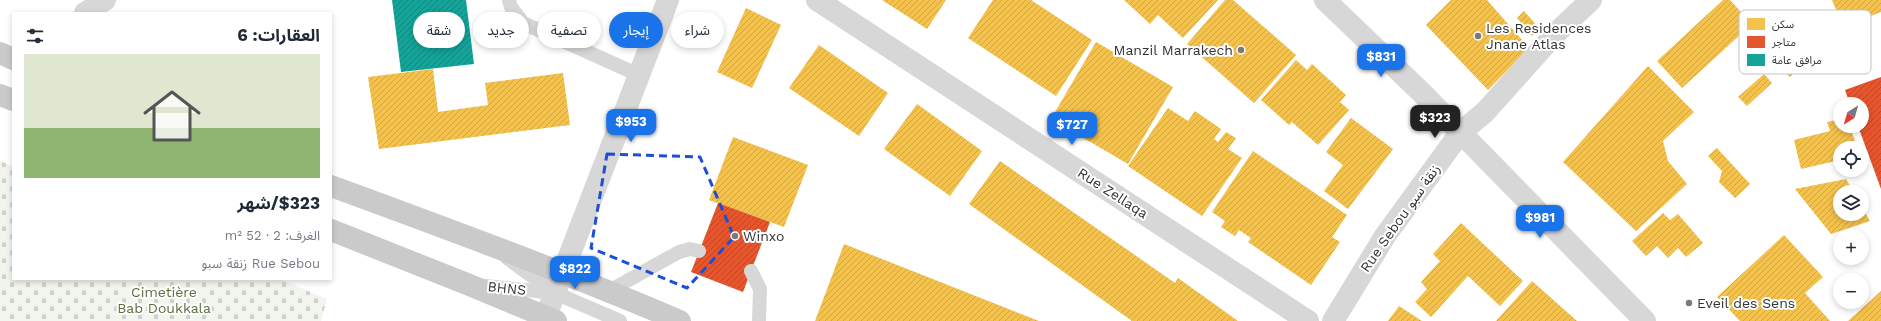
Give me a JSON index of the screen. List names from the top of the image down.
{
  "streets": {
    "street": ["Rue Zellaqa", "Rue Sebou زنقة سبو"],
    "lane": ["BHNS"]
  },
  "parks": ["Cimetière Bab Doukkala"],
  "places": [
    "Les Residences Jnane Atlas",
    "Manzil Marrakech",
    "Winxo",
    "Eveil des Sens"
  ],
  "legend": ["سكن", "متاجر", "مرافق عامة"],
  "north": "bottom left",
  "page": {
    "chip": [
      "شراء",
      "إيجار",
      "تصفية",
      "جديد",
      "شقة"
    ],
    "heading": "العقارات: 6",
    "price": [
      "$831",
      "$323",
      "$953",
      "$727",
      "$981",
      "$822"
    ],
    "list": [
      {
        "name": "$323/شهر",
        "note": "الغرف: 2 · 52 m² · Rue Sebou زنقة سبو"
      }
    ],
    "map_buttons": ["+", "−"]
  }
}
